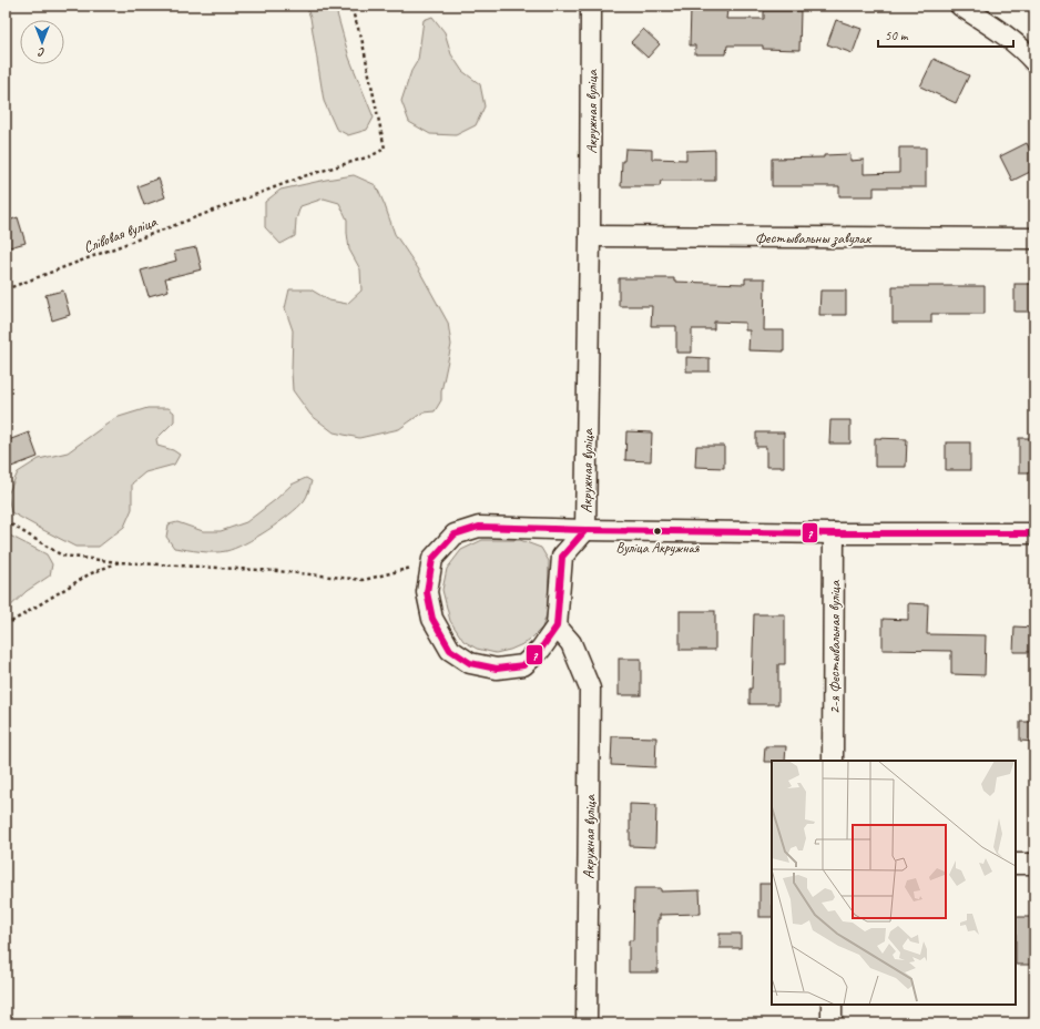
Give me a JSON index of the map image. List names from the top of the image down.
{
  "streets": {
    "street": ["Акружная вуліца", "Фестывальны завулак", "2-я Фестывальная вуліца"],
    "path": ["Слівовая вуліца"]
  },
  "crossings": [
    ["Акружная вуліца", "Фестывальны завулак"]
  ],
  "places": ["Вуліца Акружная"],
  "lines": ["transit line 7"],
  "scale_bar": "50 m",
  "north": "bottom"
}
